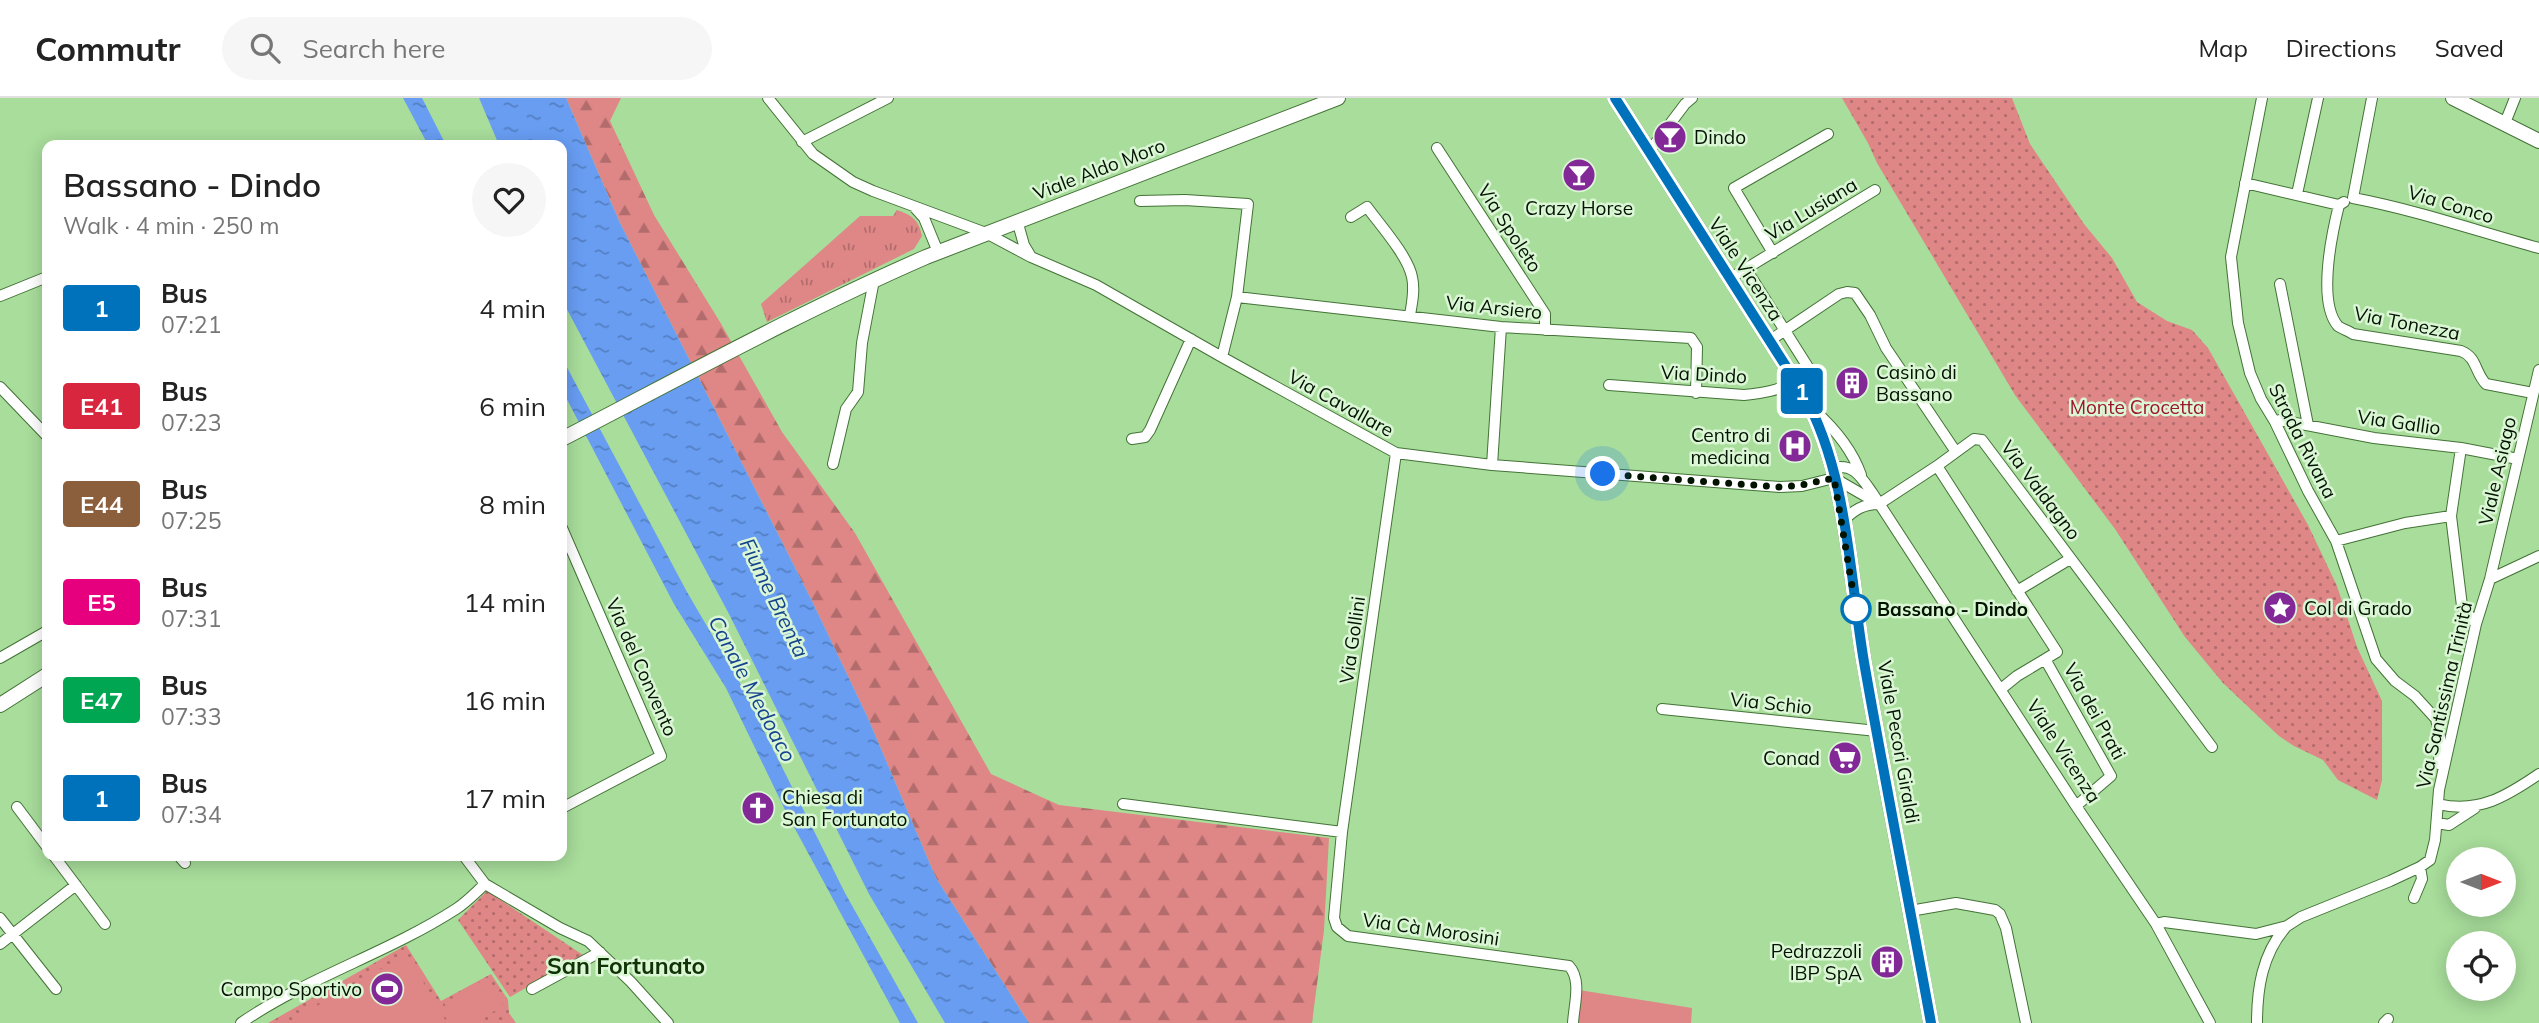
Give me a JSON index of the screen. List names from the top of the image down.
{
  "streets": {
    "main road": ["Viale Aldo Moro", "Viale Vicenza", "Viale Pecori Giraldi"],
    "street": [
      "Via Conco",
      "Via Lusiana",
      "Via Spoleto",
      "Via Arsiero",
      "Via Tonezza",
      "Via Dindo",
      "Via Cavallare",
      "Via Gallio",
      "Strada Rivana",
      "Viale Asiago",
      "Via Valdagno",
      "Via Gollini",
      "Via del Convento",
      "Via Santissima Trinità",
      "Via Schio",
      "Via dei Prati",
      "Via Cà Morosini"
    ]
  },
  "crossings": [
    ["Viale Aldo Moro", "Via Cavallare"],
    ["Via Lusiana", "Viale Vicenza"],
    ["Via Spoleto", "Via Arsiero"],
    ["Viale Vicenza", "Via Dindo"],
    ["Viale Vicenza", "Via Cavallare"],
    ["Viale Vicenza", "Via Valdagno"],
    ["Viale Vicenza", "Via dei Prati"],
    ["Viale Vicenza", "Viale Pecori Giraldi"],
    ["Via Arsiero", "Via Dindo"],
    ["Via Tonezza", "Viale Asiago"],
    ["Via Cavallare", "Via Gollini"],
    ["Via Cavallare", "Viale Pecori Giraldi"],
    ["Via Gallio", "Strada Rivana"],
    ["Via Gallio", "Viale Asiago"],
    ["Strada Rivana", "Via Santissima Trinità"],
    ["Viale Asiago", "Via Santissima Trinità"],
    ["Via Valdagno", "Viale Pecori Giraldi"],
    ["Via Gollini", "Via Cà Morosini"],
    ["Via Schio", "Viale Pecori Giraldi"]
  ],
  "districts": ["San Fortunato"],
  "water": ["Fiume Brenta", "Canale Medoaco"],
  "parks": ["Monte Crocetta"],
  "places": {
    "bar": ["Dindo", "Crazy Horse"],
    "building": ["Casinò di Bassano", "Pedrazzoli IBP SpA"],
    "hospital": ["Centro di medicina"],
    "place": ["Col di Grado"],
    "other": ["Bassano - Dindo"],
    "supermarket": ["Conad"],
    "church": ["Chiesa di San Fortunato"],
    "sports": ["Campo Sportivo"]
  },
  "lines": ["bus line 1"],
  "north": "right",
  "page": {
    "header": "Commutr",
    "search": "Search here",
    "nav": ["Map", "Directions", "Saved"],
    "on_map": "1",
    "heading": ["Bassano - Dindo", "Walk · 4 min · 250 m"],
    "list": [
      {
        "mark": "1",
        "name": "Bus",
        "note": "07:21",
        "value": "4 min"
      },
      {
        "mark": "E41",
        "name": "Bus",
        "note": "07:23",
        "value": "6 min"
      },
      {
        "mark": "E44",
        "name": "Bus",
        "note": "07:25",
        "value": "8 min"
      },
      {
        "mark": "E5",
        "name": "Bus",
        "note": "07:31",
        "value": "14 min"
      },
      {
        "mark": "E47",
        "name": "Bus",
        "note": "07:33",
        "value": "16 min"
      },
      {
        "mark": "1",
        "name": "Bus",
        "note": "07:34",
        "value": "17 min"
      }
    ]
  }
}
